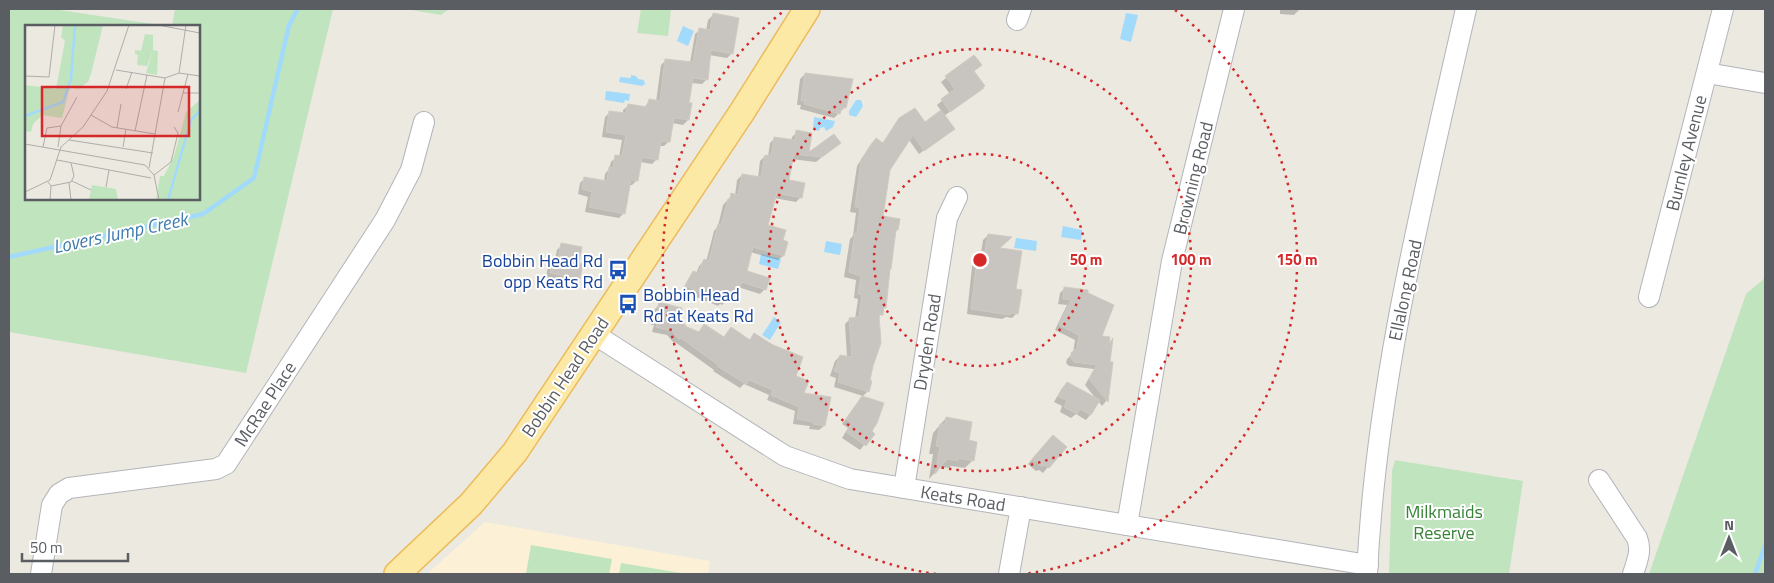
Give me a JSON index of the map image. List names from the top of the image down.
{
  "streets": {
    "main road": ["Bobbin Head Road"],
    "street": [
      "Burnley Avenue",
      "Browning Road",
      "Ellalong Road",
      "Dryden Road",
      "McRae Place",
      "Keats Road"
    ]
  },
  "crossings": [
    ["Browning Road", "Keats Road"],
    ["Ellalong Road", "Keats Road"],
    ["Dryden Road", "Keats Road"],
    ["Bobbin Head Road", "Keats Road"]
  ],
  "water": ["Lovers Jump Creek"],
  "parks": ["Milkmaids Reserve"],
  "places": {
    "bus stop": ["Bobbin Head Rd opp Keats Rd", "Bobbin Head Rd at Keats Rd"]
  },
  "scale_bar": "50 m",
  "north": "top",
  "rings": ["50 m", "100 m", "150 m"]
}
